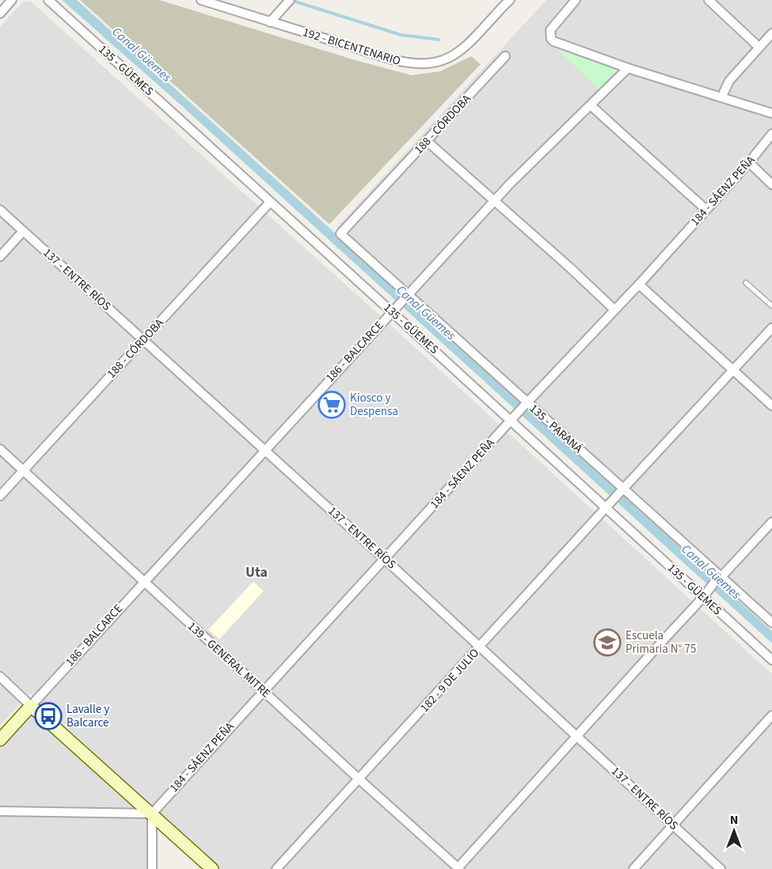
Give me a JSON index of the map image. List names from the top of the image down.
{
  "streets": {
    "street": [
      "192 - BICENTENARIO",
      "135 - GÜEMES",
      "188 - CÓRDOBA",
      "184 - SÁENZ PEÑA",
      "137 - ENTRE RÍOS",
      "186 - BALCARCE",
      "135 - PARANÁ",
      "139 - GENERAL MITRE",
      "182 - 9 DE JULIO"
    ]
  },
  "crossings": [
    ["135 - GÜEMES", "188 - CÓRDOBA"],
    ["135 - GÜEMES", "184 - SÁENZ PEÑA"],
    ["135 - GÜEMES", "186 - BALCARCE"],
    ["135 - GÜEMES", "182 - 9 DE JULIO"],
    ["188 - CÓRDOBA", "137 - ENTRE RÍOS"],
    ["188 - CÓRDOBA", "135 - PARANÁ"],
    ["188 - CÓRDOBA", "139 - GENERAL MITRE"],
    ["184 - SÁENZ PEÑA", "137 - ENTRE RÍOS"],
    ["184 - SÁENZ PEÑA", "135 - PARANÁ"],
    ["184 - SÁENZ PEÑA", "139 - GENERAL MITRE"],
    ["137 - ENTRE RÍOS", "186 - BALCARCE"],
    ["137 - ENTRE RÍOS", "182 - 9 DE JULIO"],
    ["186 - BALCARCE", "135 - PARANÁ"],
    ["186 - BALCARCE", "139 - GENERAL MITRE"],
    ["135 - PARANÁ", "182 - 9 DE JULIO"],
    ["139 - GENERAL MITRE", "182 - 9 DE JULIO"]
  ],
  "districts": ["Uta"],
  "water": ["Canal Güemes"],
  "places": {
    "supermarket": ["Kiosco y Despensa"],
    "school or university": ["Escuela Primaria N° 75"],
    "bus stop": ["Lavalle y Balcarce"]
  },
  "north": "top"
}
